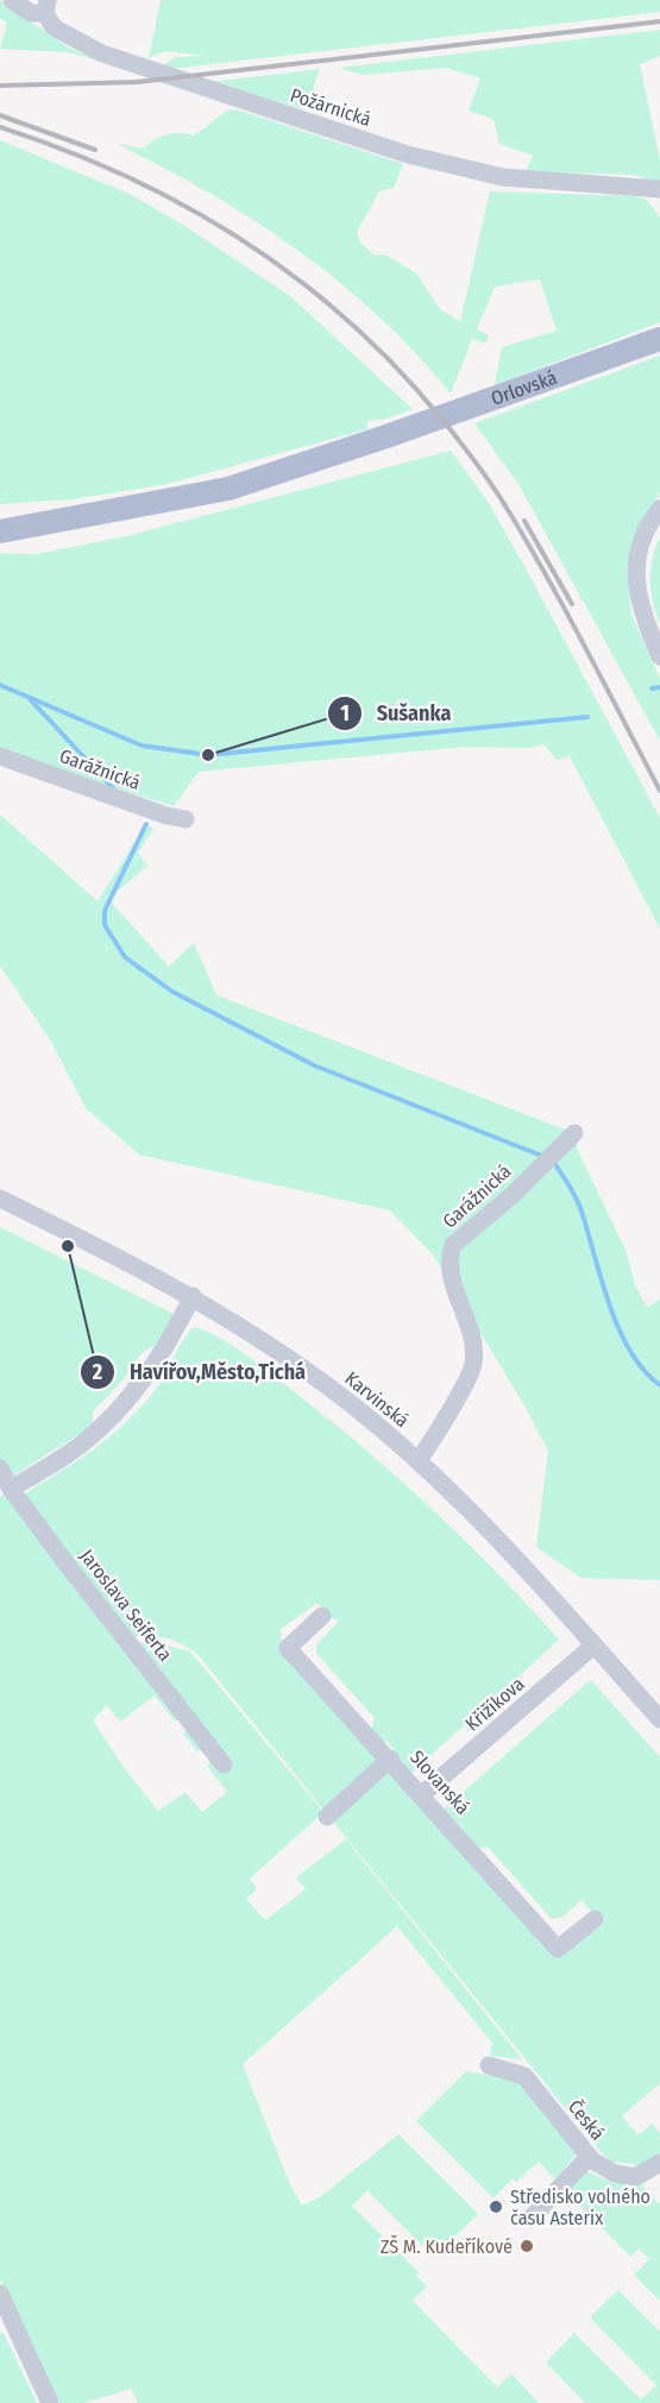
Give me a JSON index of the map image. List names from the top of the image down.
{
  "streets": {
    "main road": ["Orlovská"],
    "street": [
      "Požárnická",
      "Garážnická",
      "Karvinská",
      "Jaroslava Seiferta",
      "Křižíkova",
      "Slovanská",
      "Česká"
    ]
  },
  "crossings": [
    ["Garážnická", "Karvinská"],
    ["Karvinská", "Křižíkova"],
    ["Křižíkova", "Slovanská"]
  ],
  "places": [
    "Sušanka",
    "Havířov,Město,Tichá",
    "Středisko volného času Asterix",
    "ZŠ M. Kudeříkové"
  ]
}
